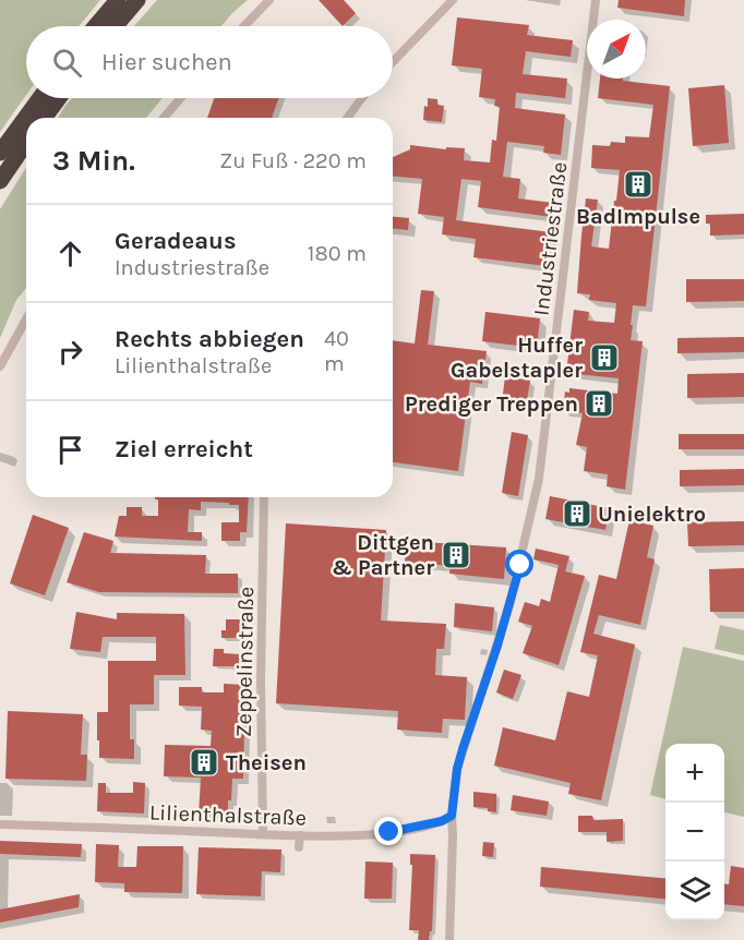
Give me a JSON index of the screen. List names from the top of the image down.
{
  "streets": {
    "street": ["Industriestraße", "Zeppelinstraße", "Lilienthalstraße"]
  },
  "crossings": [
    ["Industriestraße", "Lilienthalstraße"],
    ["Zeppelinstraße", "Lilienthalstraße"]
  ],
  "places": {
    "building": [
      "BadImpulse",
      "Huffer Gabelstapler",
      "Prediger Treppen",
      "Unielektro",
      "Dittgen & Partner",
      "Theisen"
    ]
  },
  "north": "top right",
  "page": {
    "search": "Hier suchen",
    "heading": ["3 Min.", "Zu Fuß · 220 m"],
    "list": [
      ["Geradeaus", "Industriestraße", "180 m"],
      ["Rechts abbiegen", "Lilienthalstraße", "40 m"],
      "Ziel erreicht"
    ],
    "map_buttons": ["+", "−"]
  }
}
